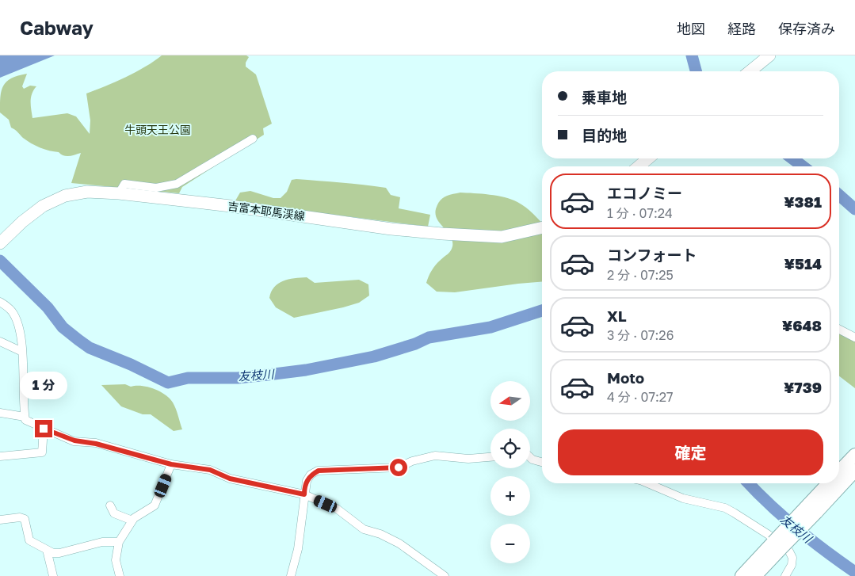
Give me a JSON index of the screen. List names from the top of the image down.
{
  "streets": {
    "main road": ["吉富本耶馬渓線"]
  },
  "water": ["友枝川"],
  "parks": ["牛頭天王公園"],
  "north": "left",
  "page": {
    "header": "Cabway",
    "nav": ["地図", "経路", "保存済み"],
    "banner": ["乗車地", "目的地"],
    "list": [
      {
        "name": "エコノミー",
        "note": "1 分 · 07:24",
        "value": "¥381"
      },
      {
        "name": "コンフォート",
        "note": "2 分 · 07:25",
        "value": "¥514"
      },
      {
        "name": "XL",
        "note": "3 分 · 07:26",
        "value": "¥648"
      },
      {
        "name": "Moto",
        "note": "4 分 · 07:27",
        "value": "¥739"
      }
    ],
    "bubble": "1 分",
    "map_buttons": ["+", "−"],
    "buttons": "確定"
  }
}
